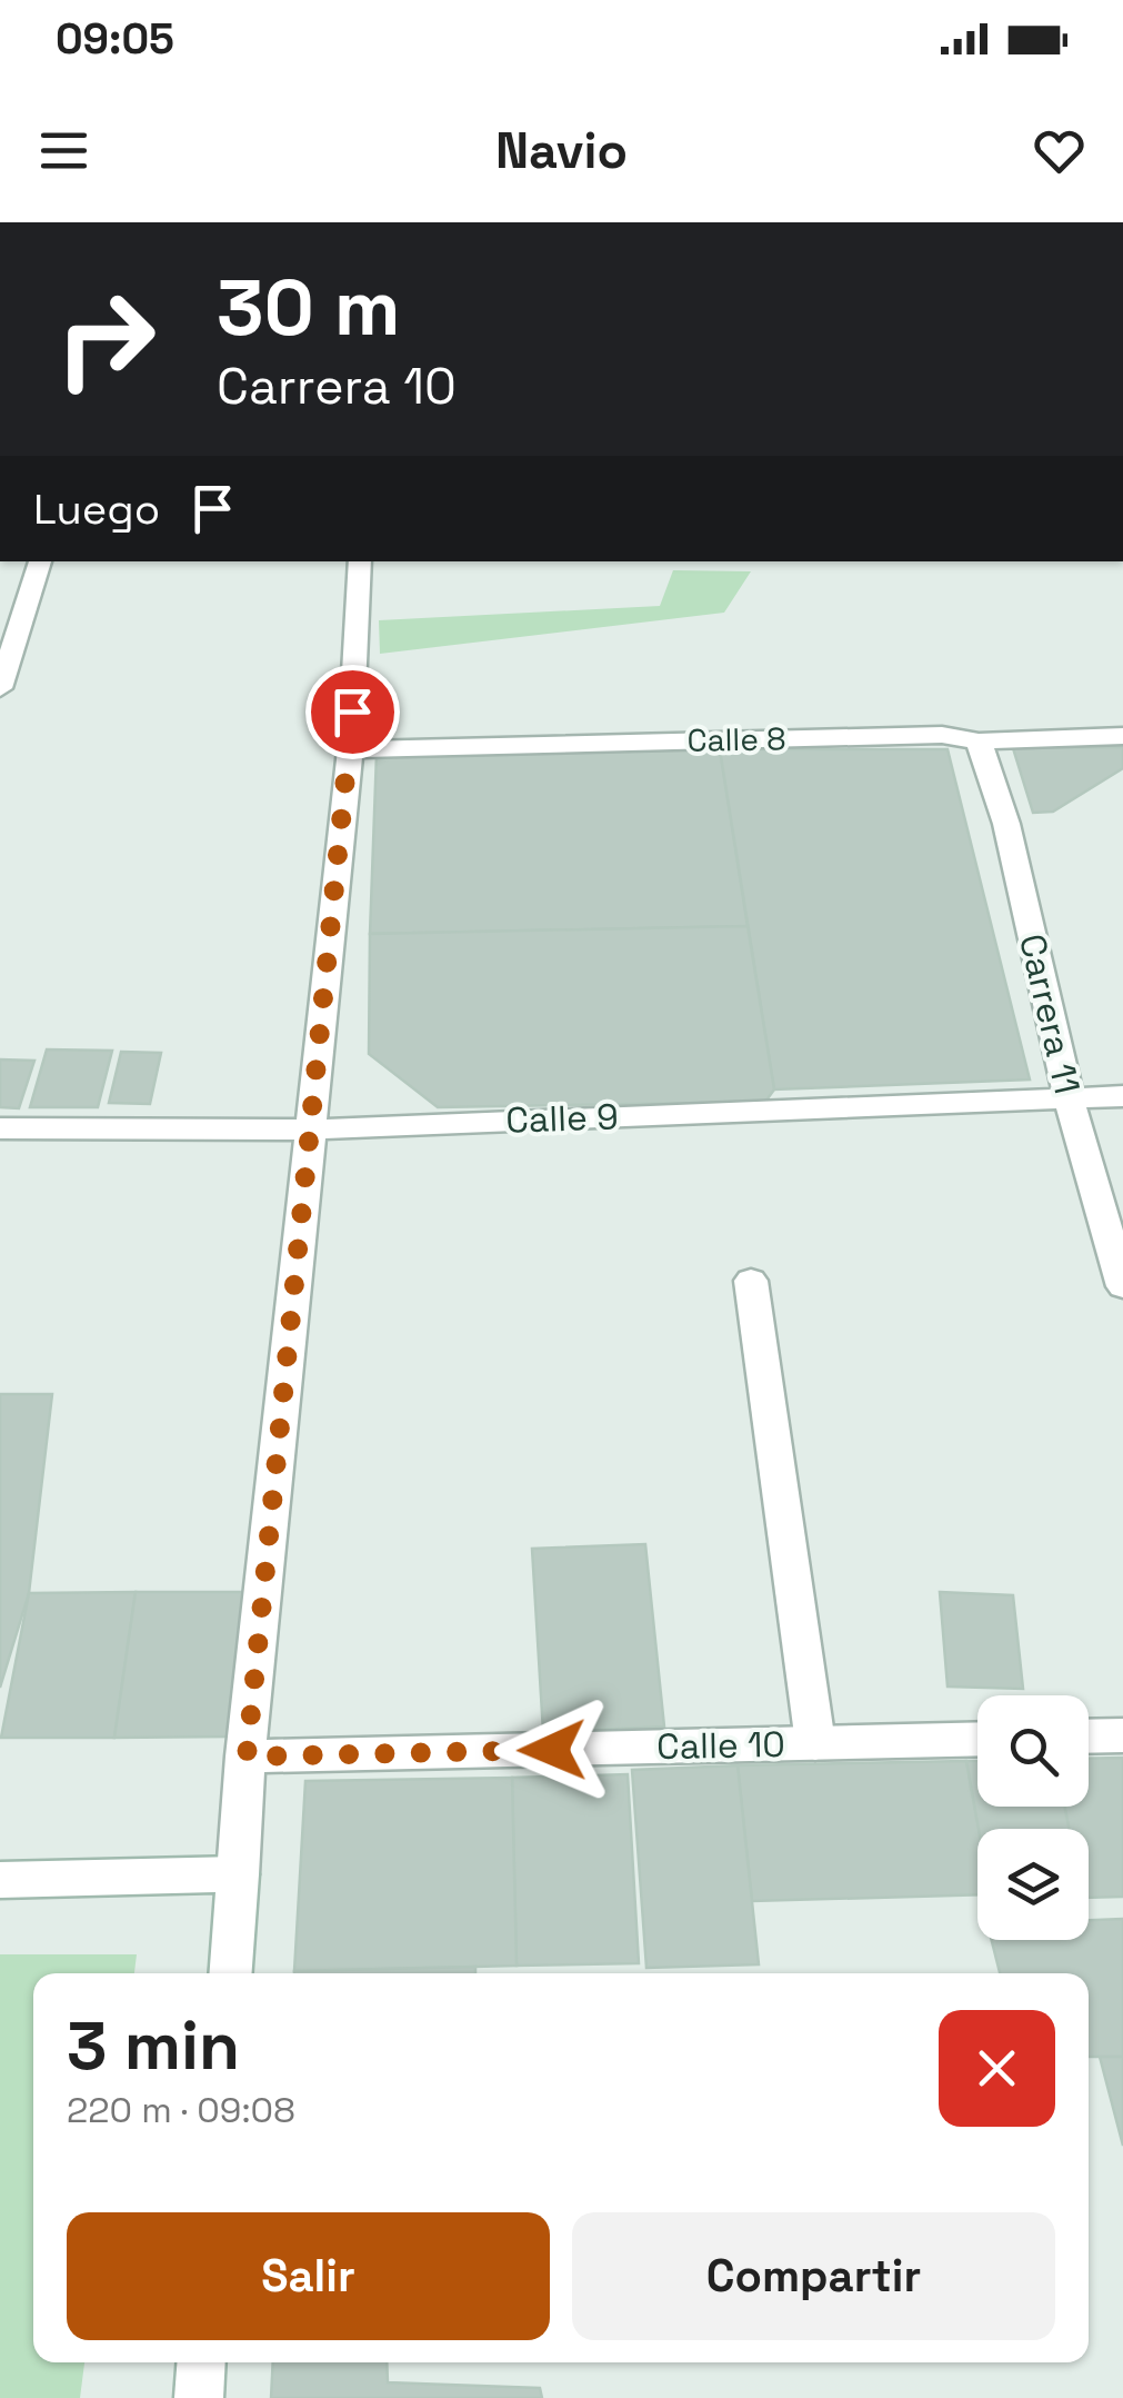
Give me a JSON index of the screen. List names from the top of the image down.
{
  "streets": {
    "street": [
      "Calle 8",
      "Carrera 11",
      "Calle 9",
      "Calle 10"
    ]
  },
  "crossings": [
    ["Calle 8", "Carrera 11"],
    ["Carrera 11", "Calle 9"]
  ],
  "page": {
    "status": "09:05",
    "header": "Navio",
    "turn": ["30 m", "Carrera 10"],
    "then": "Luego",
    "heading": ["3 min", "220 m · 09:08"],
    "buttons": ["Salir", "Compartir"]
  }
}
